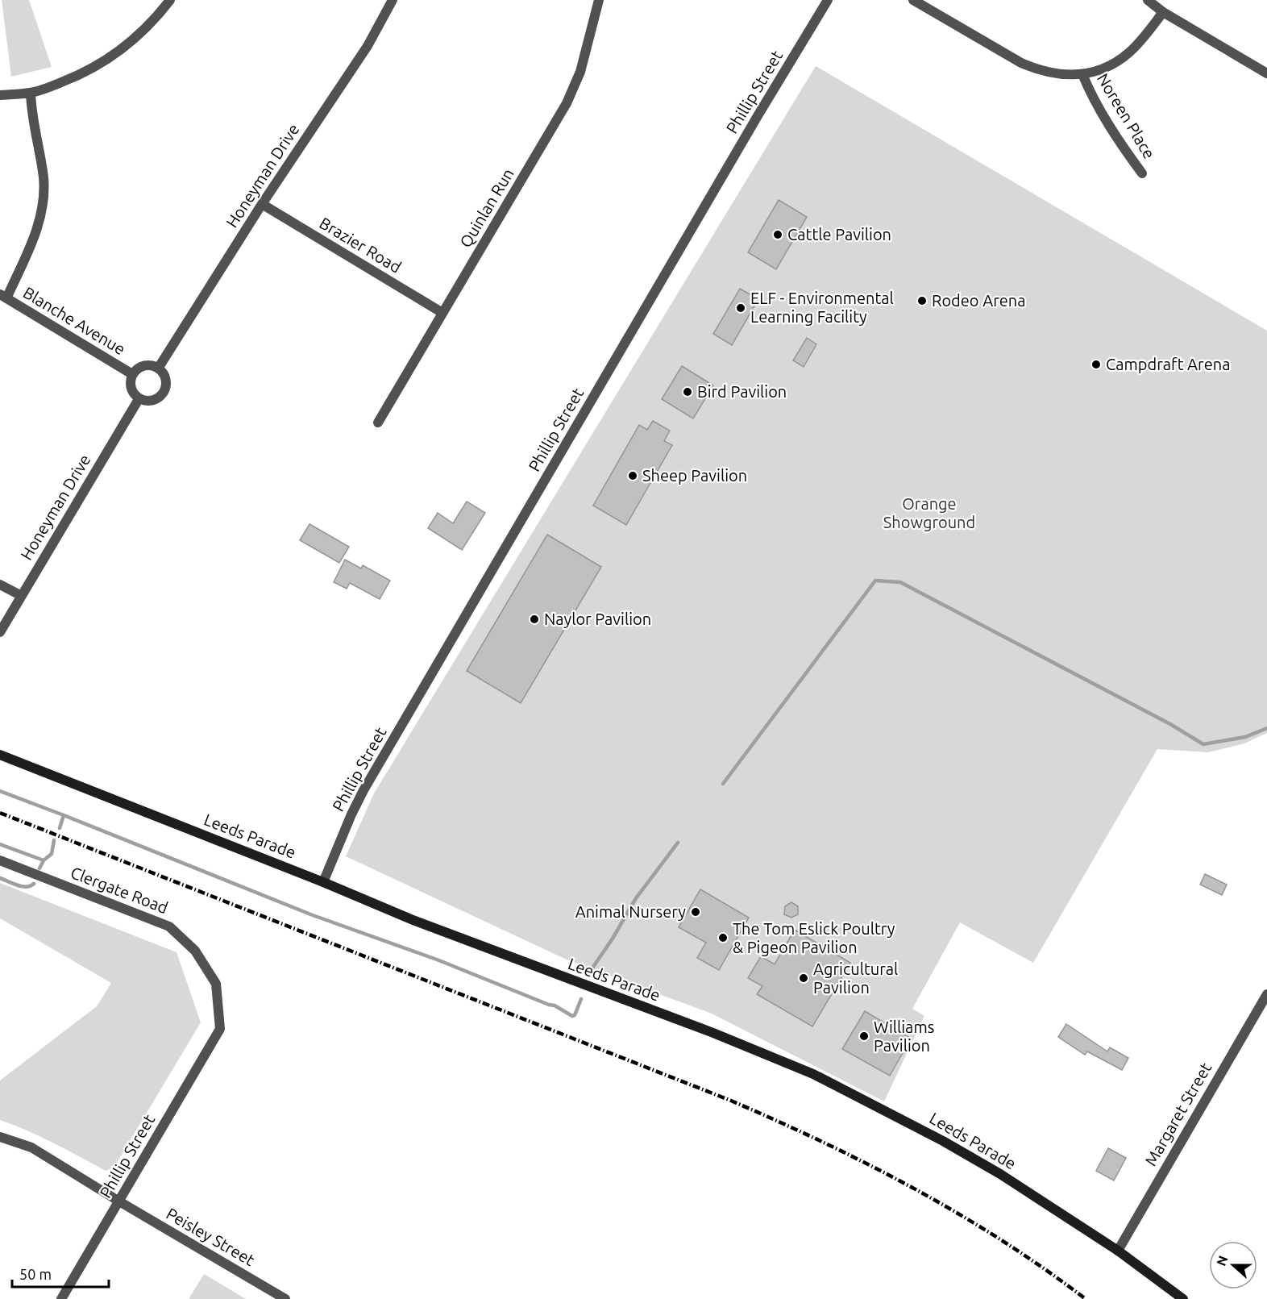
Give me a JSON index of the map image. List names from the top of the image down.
{
  "streets": {
    "main road": ["Leeds Parade"],
    "street": [
      "Phillip Street",
      "Noreen Place",
      "Honeyman Drive",
      "Quinlan Run",
      "Brazier Road",
      "Blanche Avenue",
      "Clergate Road",
      "Margaret Street",
      "Peisley Street"
    ]
  },
  "crossings": [
    ["Phillip Street", "Leeds Parade"],
    ["Phillip Street", "Clergate Road"],
    ["Phillip Street", "Peisley Street"],
    ["Honeyman Drive", "Brazier Road"],
    ["Honeyman Drive", "Blanche Avenue"],
    ["Quinlan Run", "Brazier Road"],
    ["Leeds Parade", "Margaret Street"]
  ],
  "parks": ["Orange Showground"],
  "places": [
    "Cattle Pavilion",
    "Rodeo Arena",
    "ELF - Environmental Learning Facility",
    "Campdraft Arena",
    "Bird Pavilion",
    "Sheep Pavilion",
    "Naylor Pavilion",
    "Animal Nursery",
    "The Tom Eslick Poultry & Pigeon Pavilion",
    "Agricultural Pavilion",
    "Williams Pavilion"
  ],
  "scale_bar": "50 m",
  "north": "left"
}
